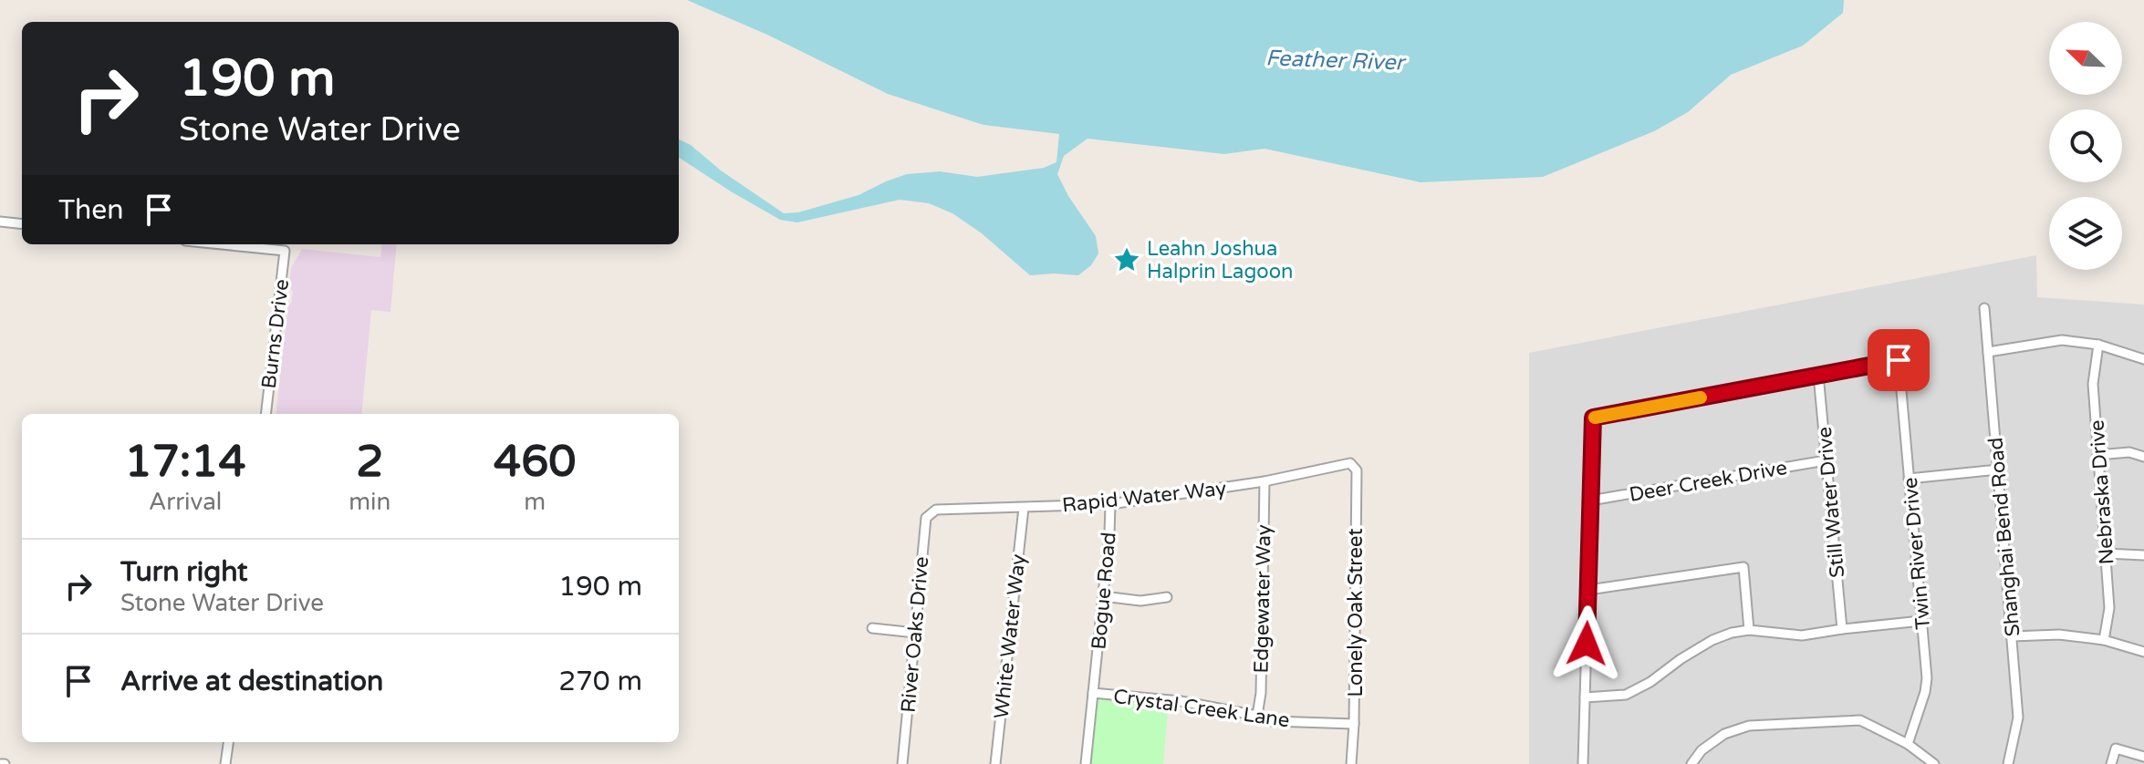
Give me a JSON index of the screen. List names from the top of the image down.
{
  "streets": {
    "street": [
      "Burns Drive",
      "Deer Creek Drive",
      "Nebraska Drive",
      "Rapid Water Way",
      "Still Water Drive",
      "Shanghai Bend Road",
      "Twin River Drive",
      "Bogue Road",
      "Edgewater Way",
      "Lonely Oak Street",
      "River Oaks Drive",
      "White Water Way",
      "Crystal Creek Lane"
    ]
  },
  "crossings": [
    ["Deer Creek Drive", "Still Water Drive"],
    ["Rapid Water Way", "Bogue Road"],
    ["Rapid Water Way", "Edgewater Way"],
    ["Rapid Water Way", "Lonely Oak Street"],
    ["Rapid Water Way", "River Oaks Drive"],
    ["Rapid Water Way", "White Water Way"],
    ["Still Water Drive", "Twin River Drive"],
    ["Bogue Road", "Crystal Creek Lane"],
    ["Edgewater Way", "Crystal Creek Lane"],
    ["Lonely Oak Street", "Crystal Creek Lane"]
  ],
  "water": ["Feather River"],
  "places": {
    "place": ["Leahn Joshua Halprin Lagoon"]
  },
  "north": "top left",
  "page": {
    "turn": ["190 m", "Stone Water Drive"],
    "then": "Then",
    "eta": [
      "17:14",
      "Arrival",
      "2",
      "min",
      "460",
      "m"
    ],
    "list": [
      {
        "name": "Turn right",
        "note": "Stone Water Drive",
        "value": "190 m"
      },
      {
        "name": "Arrive at destination",
        "value": "270 m"
      }
    ]
  }
}
